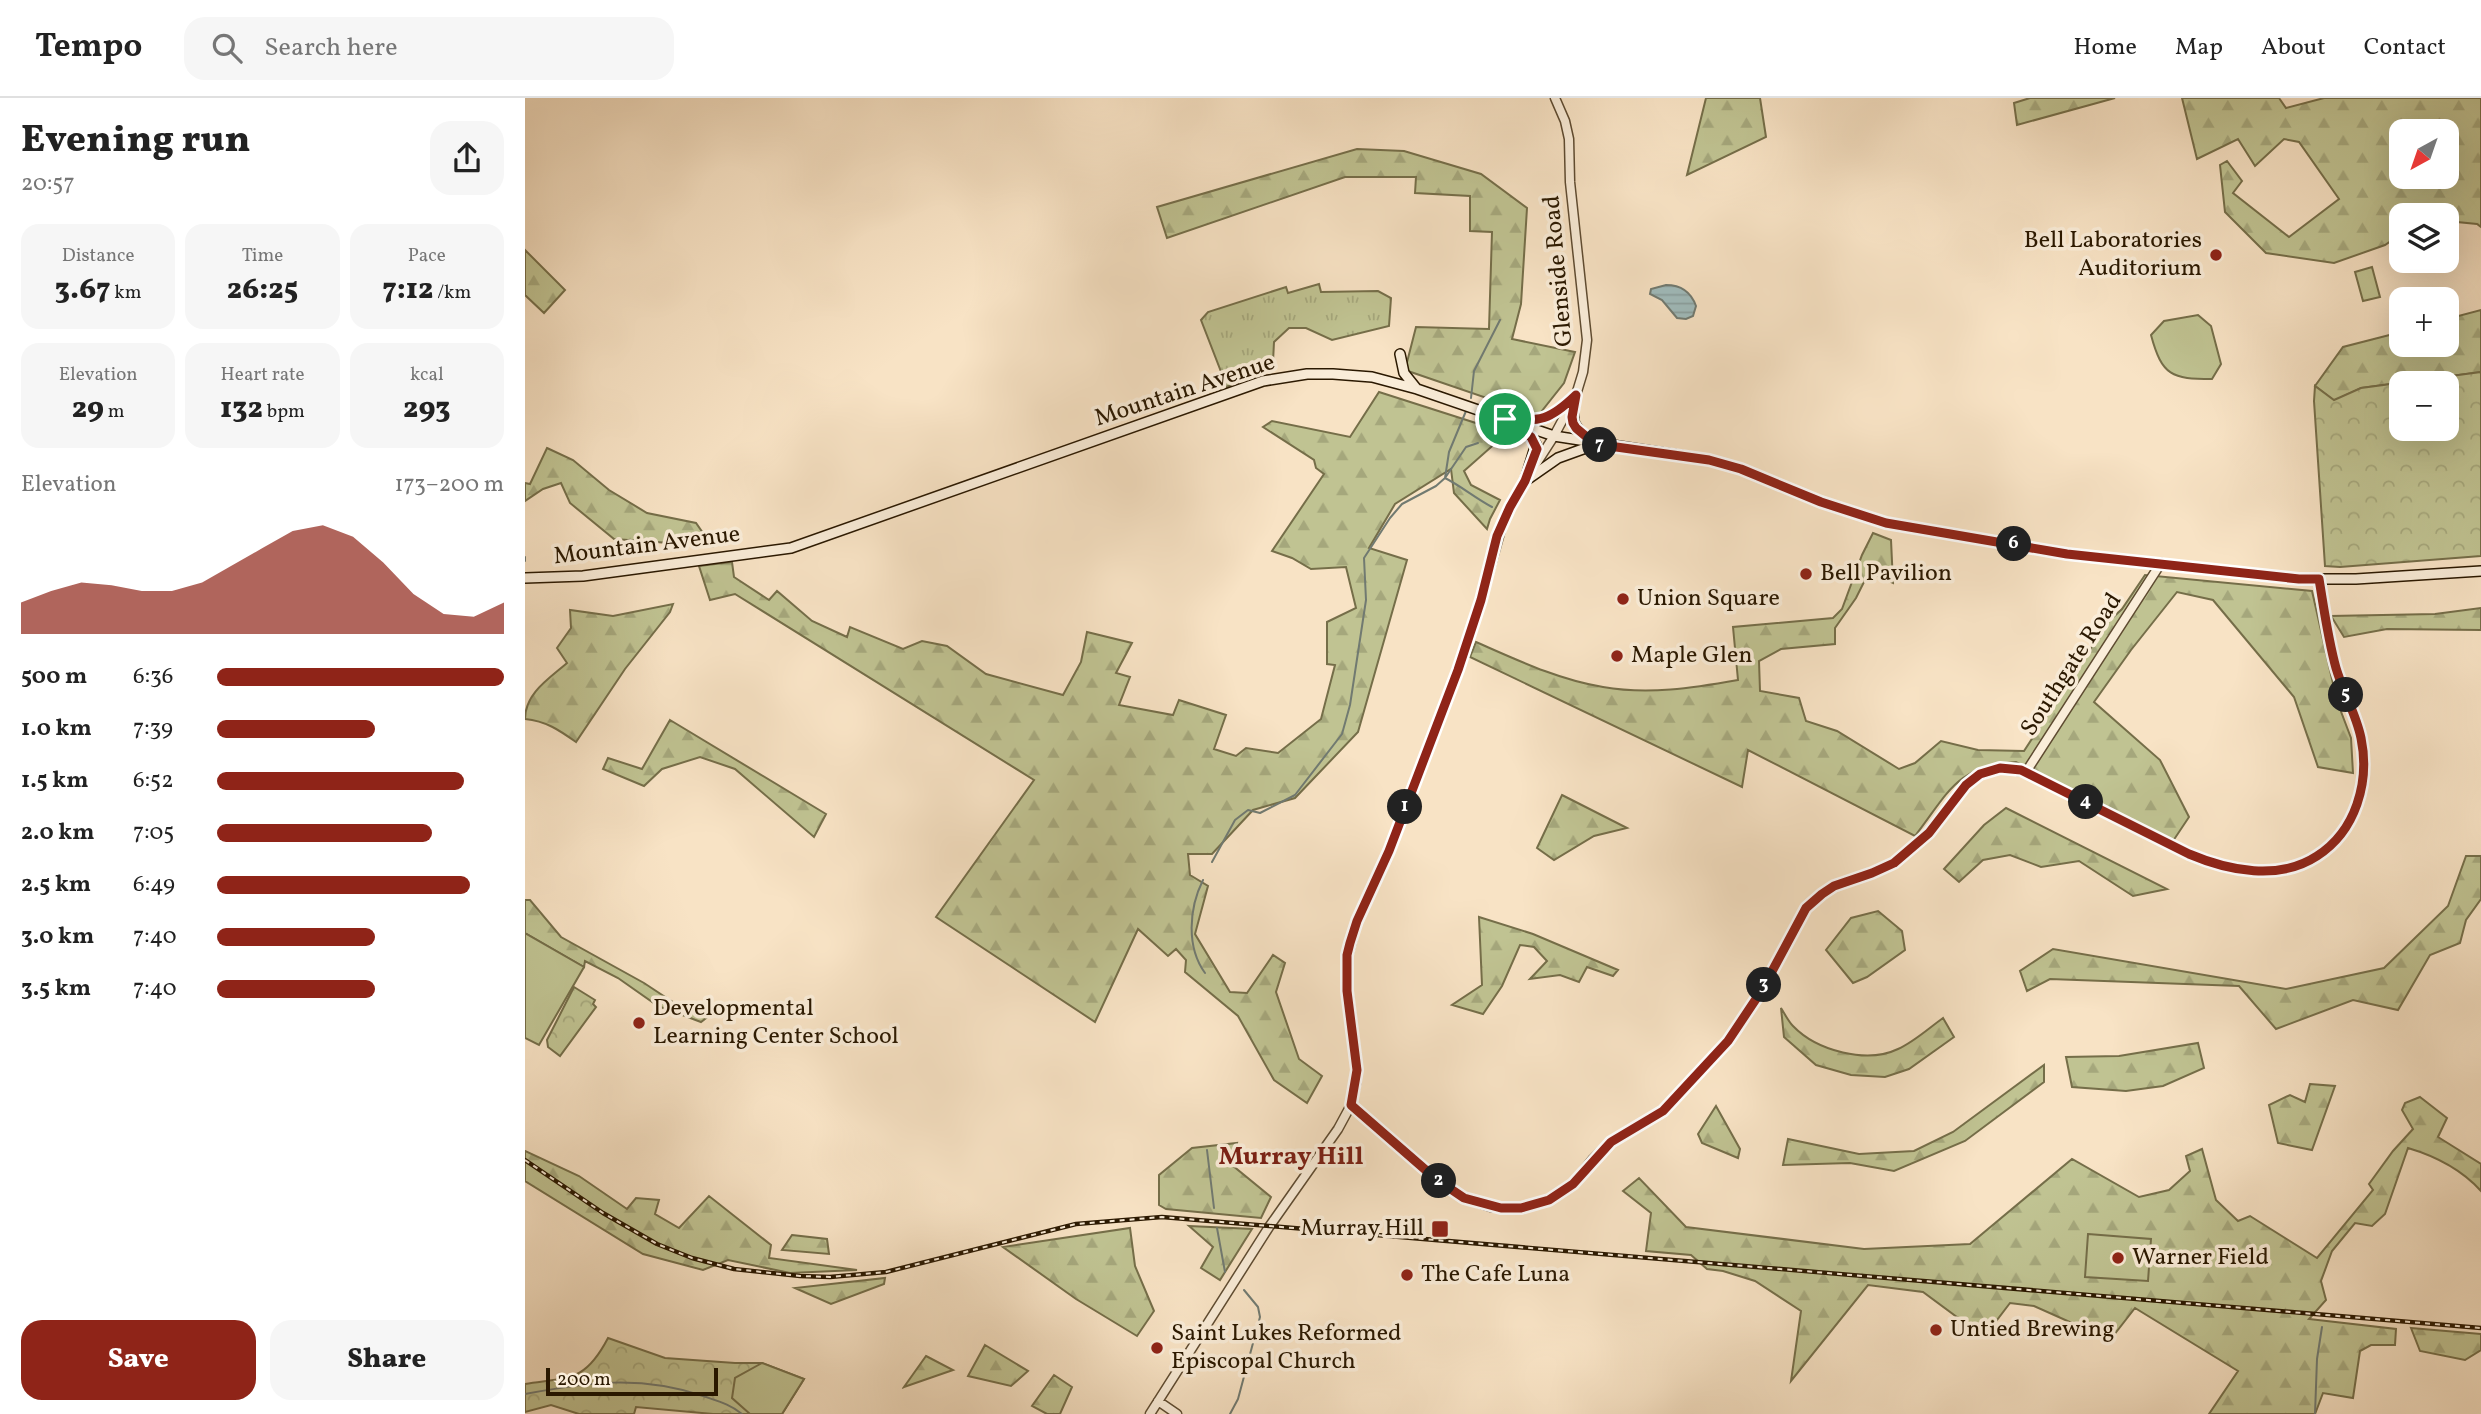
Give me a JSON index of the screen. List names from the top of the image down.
{
  "streets": {
    "main road": ["Mountain Avenue"],
    "street": ["Glenside Road", "Southgate Road"]
  },
  "crossings": [
    ["Glenside Road", "Mountain Avenue"],
    ["Glenside Road", "Southgate Road"],
    ["Mountain Avenue", "Southgate Road"]
  ],
  "districts": ["Murray Hill"],
  "places": {
    "other": [
      "Bell Laboratories Auditorium",
      "Bell Pavilion",
      "Union Square",
      "Maple Glen",
      "Developmental Learning Center School",
      "Warner Field",
      "The Cafe Luna",
      "Untied Brewing",
      "Saint Lukes Reformed Episcopal Church"
    ],
    "transit": ["Murray Hill"]
  },
  "scale_bar": "200 m",
  "north": "bottom left",
  "page": {
    "header": "Tempo",
    "search": "Search here",
    "nav": [
      "Home",
      "Map",
      "About",
      "Contact"
    ],
    "heading": ["Evening run", "20:57"],
    "map_buttons": ["+", "−"],
    "stats": [
      ["Distance", "3.67 km"],
      ["Time", "26:25"],
      ["Pace", "7:12 /km"],
      ["Elevation", "29 m"],
      ["Heart rate", "132 bpm"],
      ["kcal", "293"]
    ],
    "pins": [
      "7",
      "6",
      "5",
      "4",
      "1",
      "3",
      "2"
    ],
    "chart": ["Elevation", "173–200 m"],
    "list": [
      {
        "name": "500 m",
        "note": "6:36"
      },
      {
        "name": "1.0 km",
        "note": "7:39"
      },
      {
        "name": "1.5 km",
        "note": "6:52"
      },
      {
        "name": "2.0 km",
        "note": "7:05"
      },
      {
        "name": "2.5 km",
        "note": "6:49"
      },
      {
        "name": "3.0 km",
        "note": "7:40"
      },
      {
        "name": "3.5 km",
        "note": "7:40"
      }
    ],
    "buttons": ["Save", "Share"],
    "scale": "200 m"
  }
}
